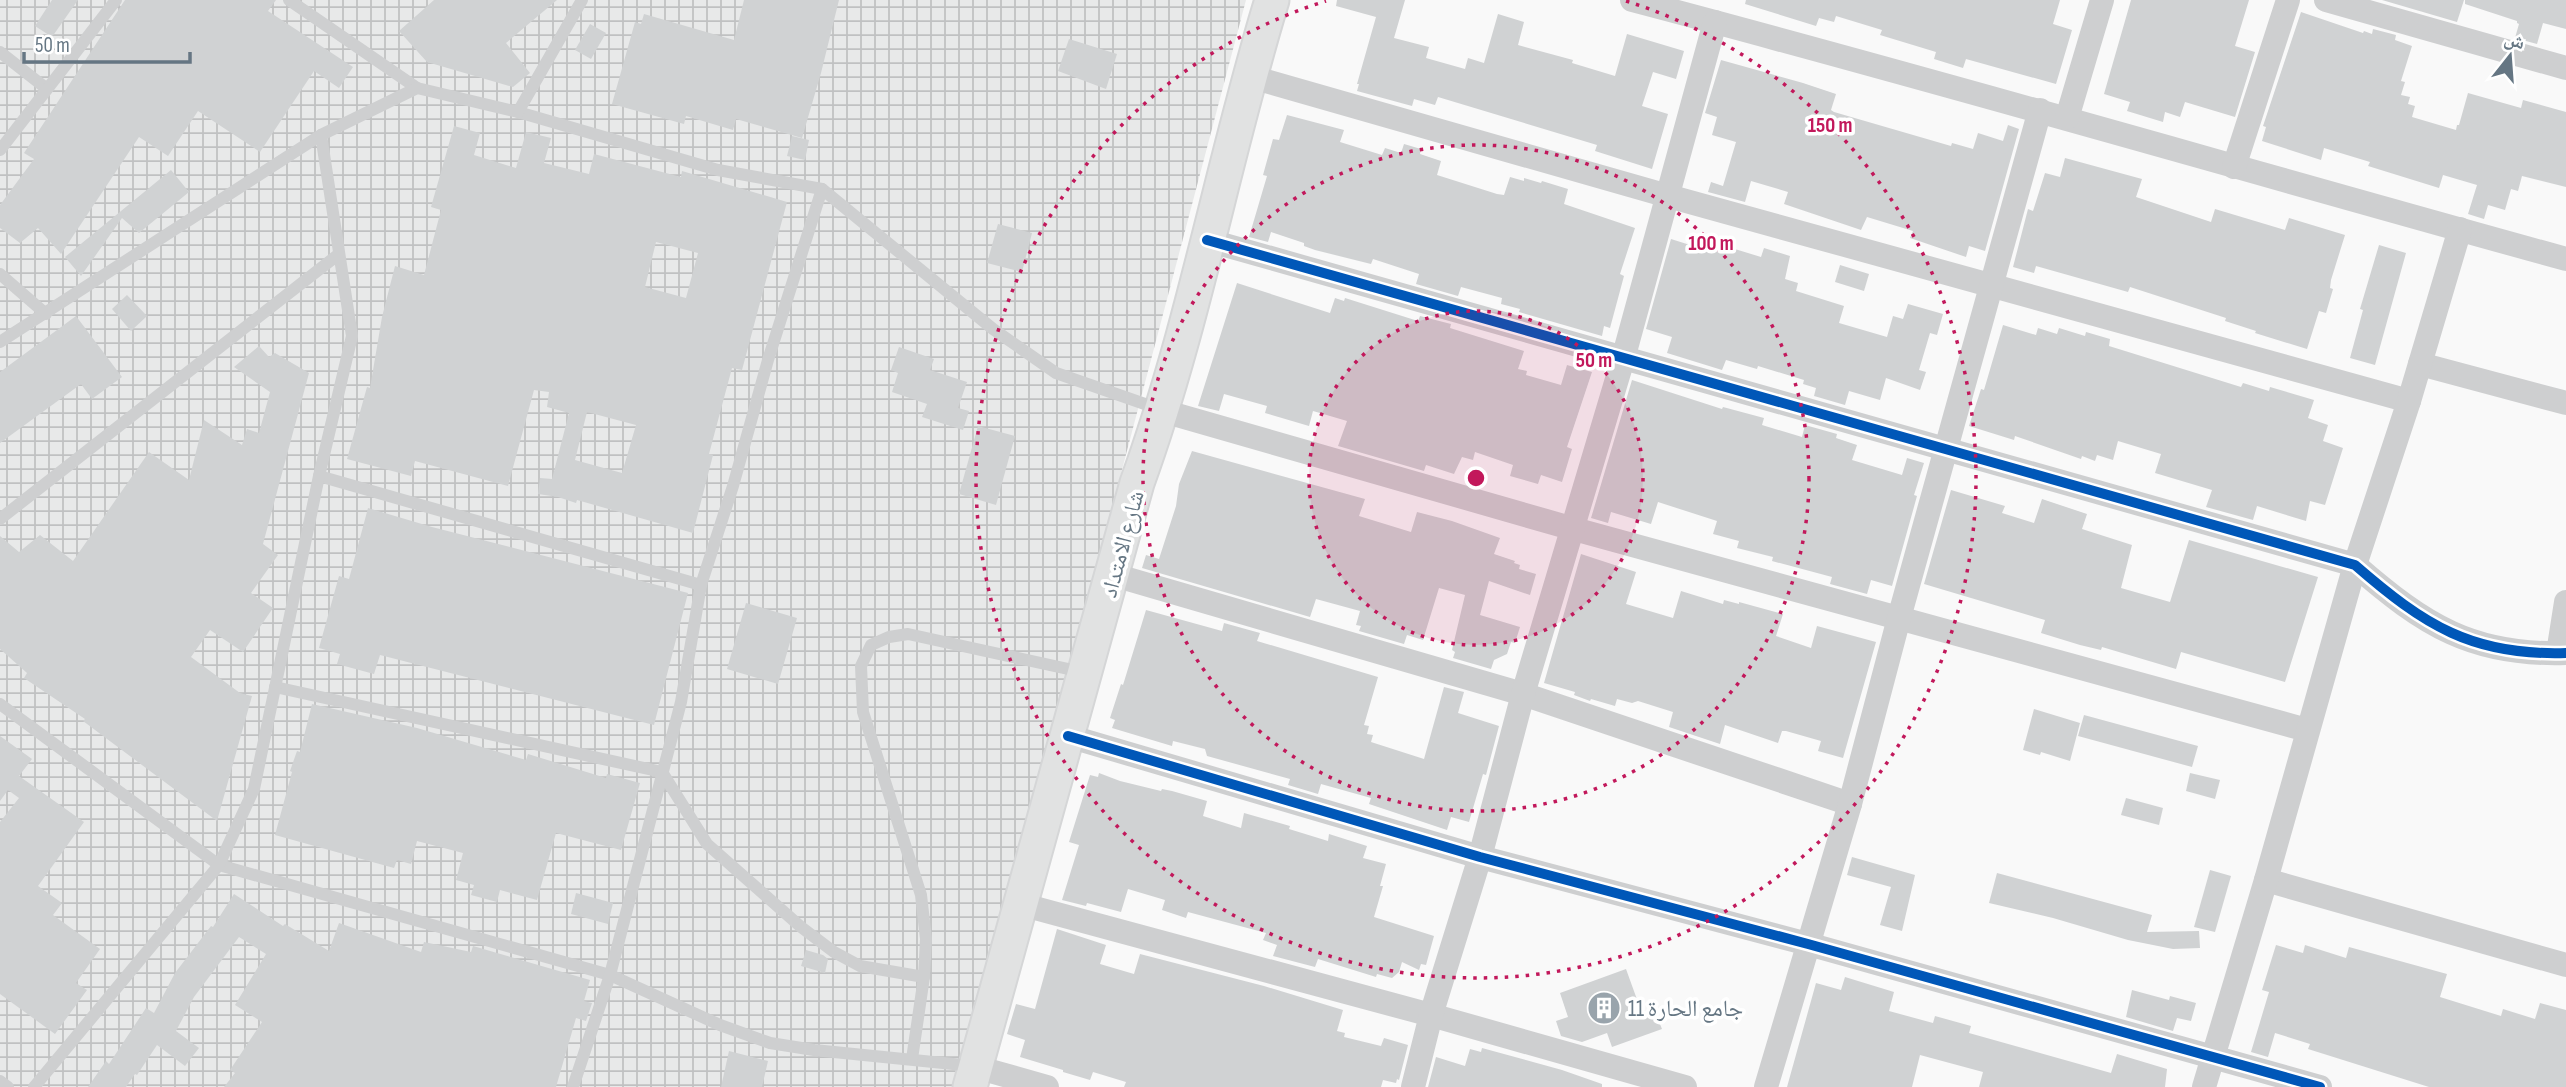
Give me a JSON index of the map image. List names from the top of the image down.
{
  "streets": {
    "street": ["شارع الامتداد"]
  },
  "places": {
    "building": ["جامع الحارة 11"]
  },
  "scale_bar": "50 m",
  "north": "top",
  "rings": ["150 m", "100 m", "50 m"]
}
